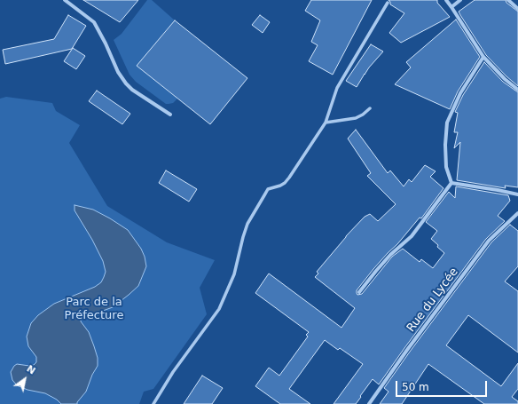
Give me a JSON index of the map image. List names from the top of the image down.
{
  "streets": {
    "street": ["Rue du Lycée"]
  },
  "parks": ["Parc de la Préfecture"],
  "scale_bar": "50 m",
  "north": "top right"
}
